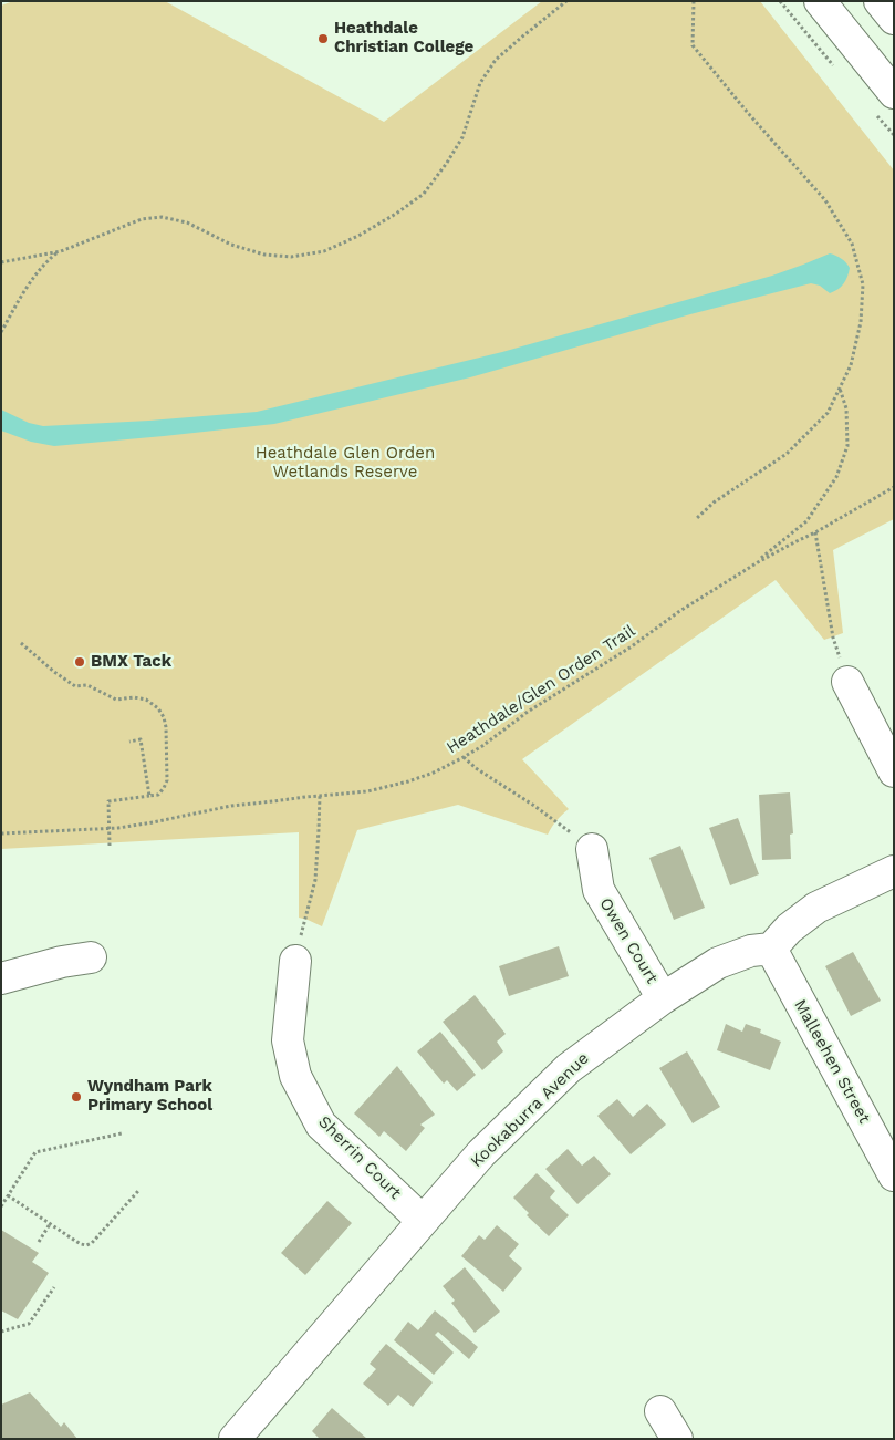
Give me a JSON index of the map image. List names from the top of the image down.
{
  "streets": {
    "main road": [
      "Owen Court",
      "Malleehen Street",
      "Kookaburra Avenue",
      "Sherrin Court"
    ],
    "path": ["Heathdale/Glen Orden Trail"]
  },
  "crossings": [
    ["Owen Court", "Kookaburra Avenue"],
    ["Malleehen Street", "Kookaburra Avenue"],
    ["Kookaburra Avenue", "Sherrin Court"]
  ],
  "parks": ["Heathdale Glen Orden Wetlands Reserve"],
  "places": ["Heathdale Christian College", "BMX Tack", "Wyndham Park Primary School"]
}
